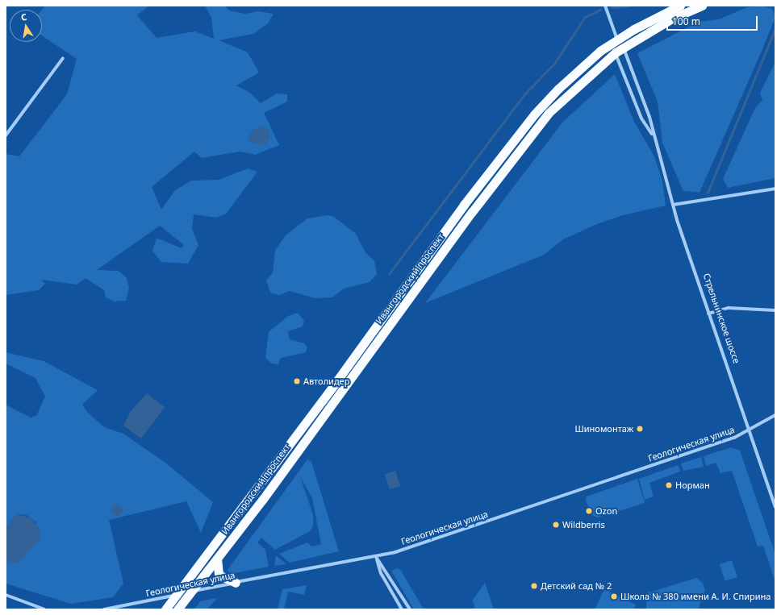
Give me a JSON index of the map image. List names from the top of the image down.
{
  "streets": {
    "highway": ["Ивангородский проспект", "Стрельнинское шоссе"],
    "street": ["Геологическая улица"]
  },
  "crossings": [
    ["Ивангородский проспект", "Стрельнинское шоссе"],
    ["Ивангородский проспект", "Геологическая улица"],
    ["Стрельнинское шоссе", "Геологическая улица"]
  ],
  "places": [
    "Автолидер",
    "Шиномонтаж",
    "Норман",
    "Ozon",
    "Wildberris",
    "Детский сад № 2",
    "Школа № 380 имени А. И. Спирина"
  ],
  "scale_bar": "100 m",
  "north": "top"
}
